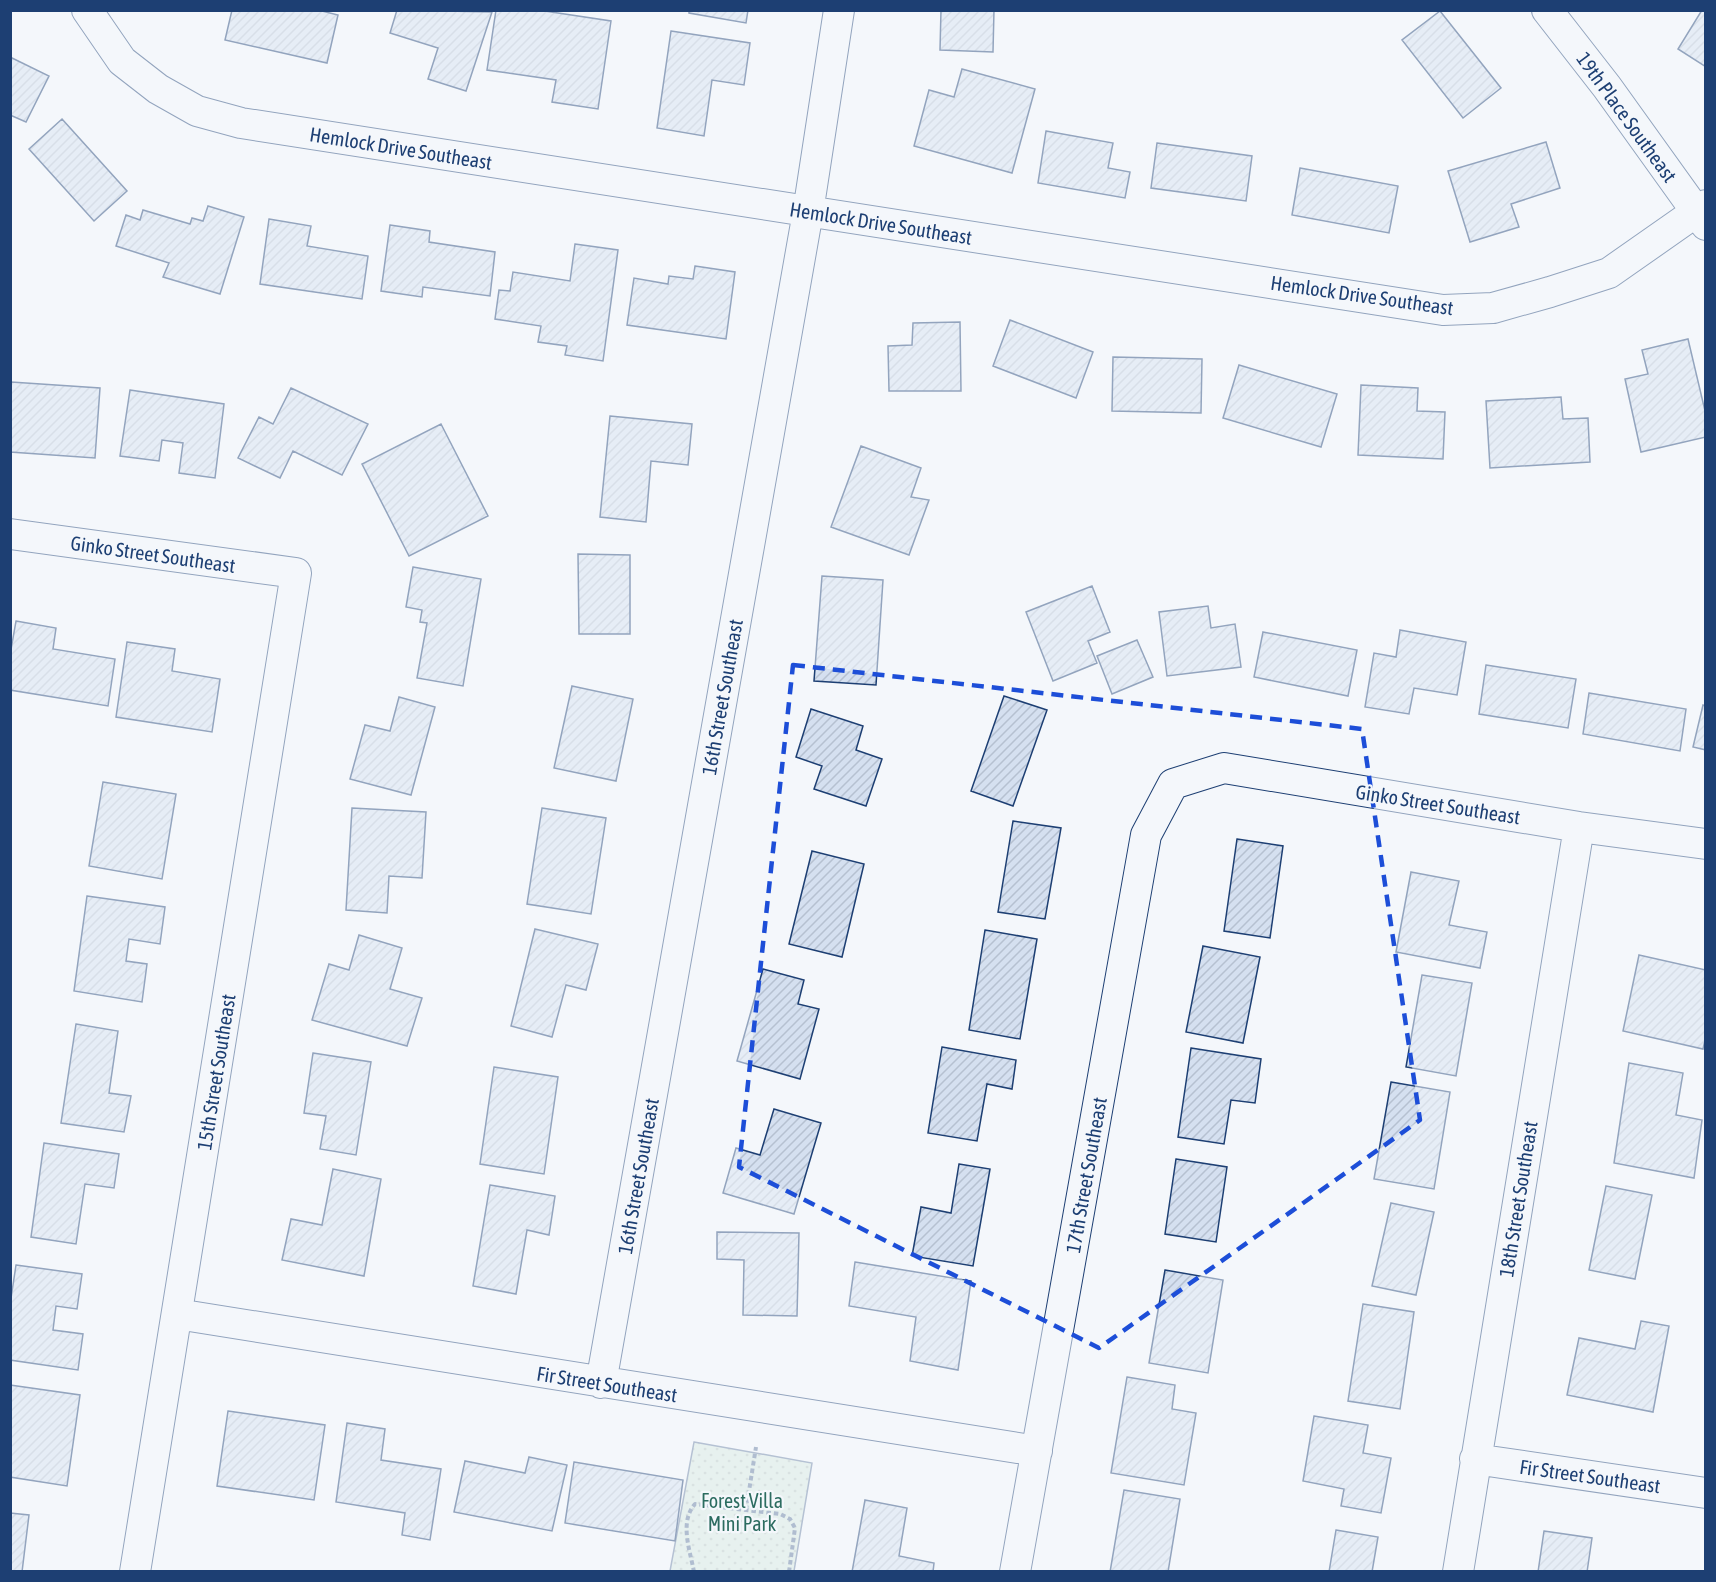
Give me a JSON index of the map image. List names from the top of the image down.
{
  "streets": {
    "street": [
      "19th Place Southeast",
      "Hemlock Drive Southeast",
      "Ginko Street Southeast",
      "16th Street Southeast",
      "15th Street Southeast",
      "17th Street Southeast",
      "18th Street Southeast",
      "Fir Street Southeast"
    ]
  },
  "crossings": [
    ["19th Place Southeast", "Hemlock Drive Southeast"],
    ["Hemlock Drive Southeast", "16th Street Southeast"],
    ["Ginko Street Southeast", "15th Street Southeast"],
    ["Ginko Street Southeast", "17th Street Southeast"],
    ["Ginko Street Southeast", "18th Street Southeast"],
    ["16th Street Southeast", "Fir Street Southeast"],
    ["15th Street Southeast", "Fir Street Southeast"],
    ["17th Street Southeast", "Fir Street Southeast"],
    ["18th Street Southeast", "Fir Street Southeast"]
  ],
  "parks": ["Forest Villa Mini Park"]
}
